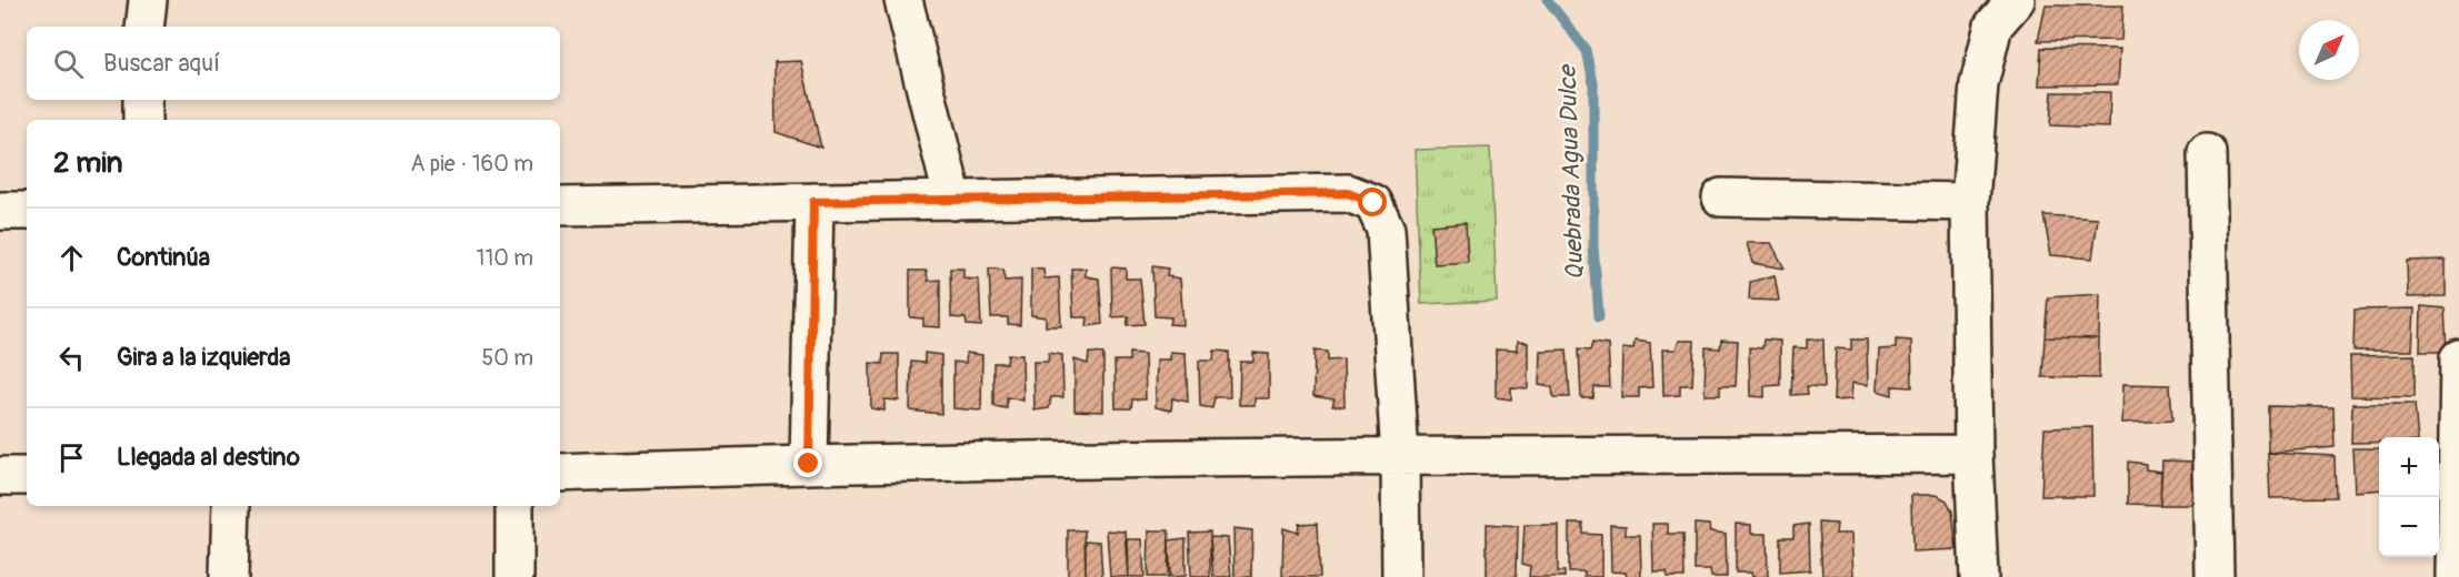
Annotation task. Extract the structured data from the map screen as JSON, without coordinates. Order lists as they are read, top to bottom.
{
  "water": ["Quebrada Agua Dulce"],
  "north": "top right",
  "page": {
    "search": "Buscar aquí",
    "heading": ["2 min", "A pie · 160 m"],
    "list": [
      ["Continúa", "110 m"],
      ["Gira a la izquierda", "50 m"],
      "Llegada al destino"
    ],
    "map_buttons": ["+", "−"]
  }
}
